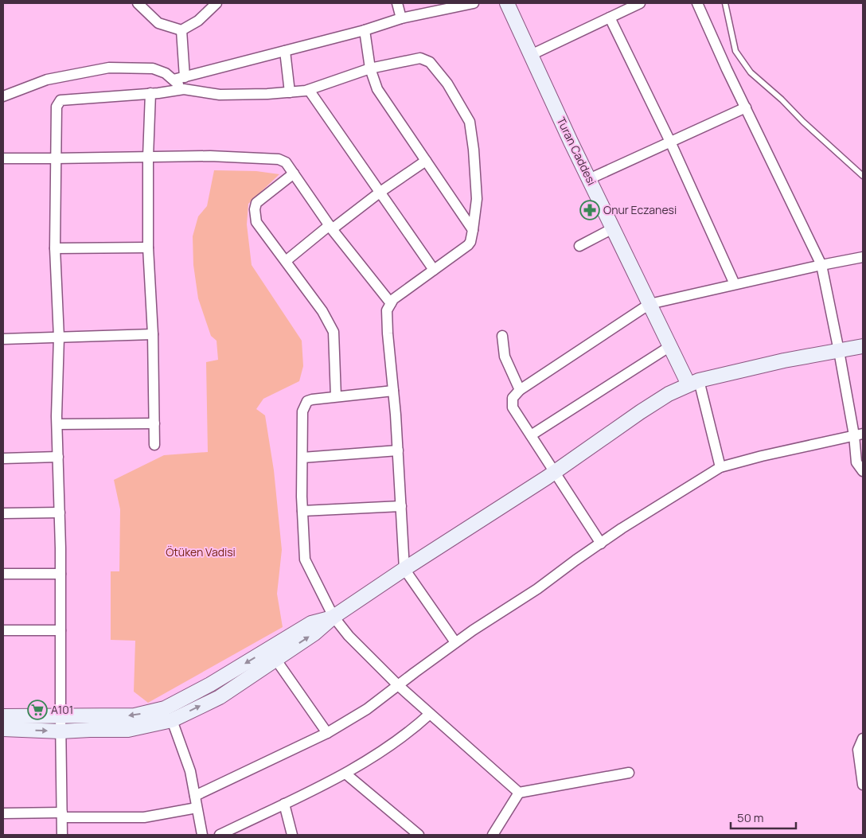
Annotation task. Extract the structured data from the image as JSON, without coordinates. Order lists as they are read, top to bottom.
{
  "streets": {
    "street": ["Turan Caddesi"]
  },
  "parks": ["Ötüken Vadisi"],
  "places": {
    "pharmacy": ["Onur Eczanesi"],
    "supermarket": ["A101"]
  },
  "scale_bar": "50 m"
}
